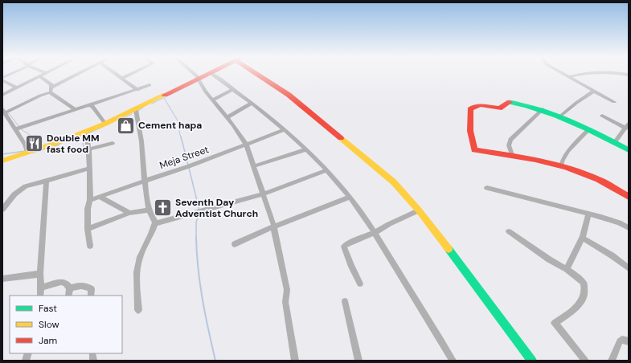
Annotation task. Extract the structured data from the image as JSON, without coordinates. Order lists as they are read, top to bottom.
{
  "streets": {
    "street": ["Meja Street"]
  },
  "places": {
    "shop": ["Cement hapa"],
    "restaurant": ["Double MM fast food"],
    "church": ["Seventh Day Adventist Church"]
  },
  "legend": ["Fast", "Slow", "Jam"]
}
